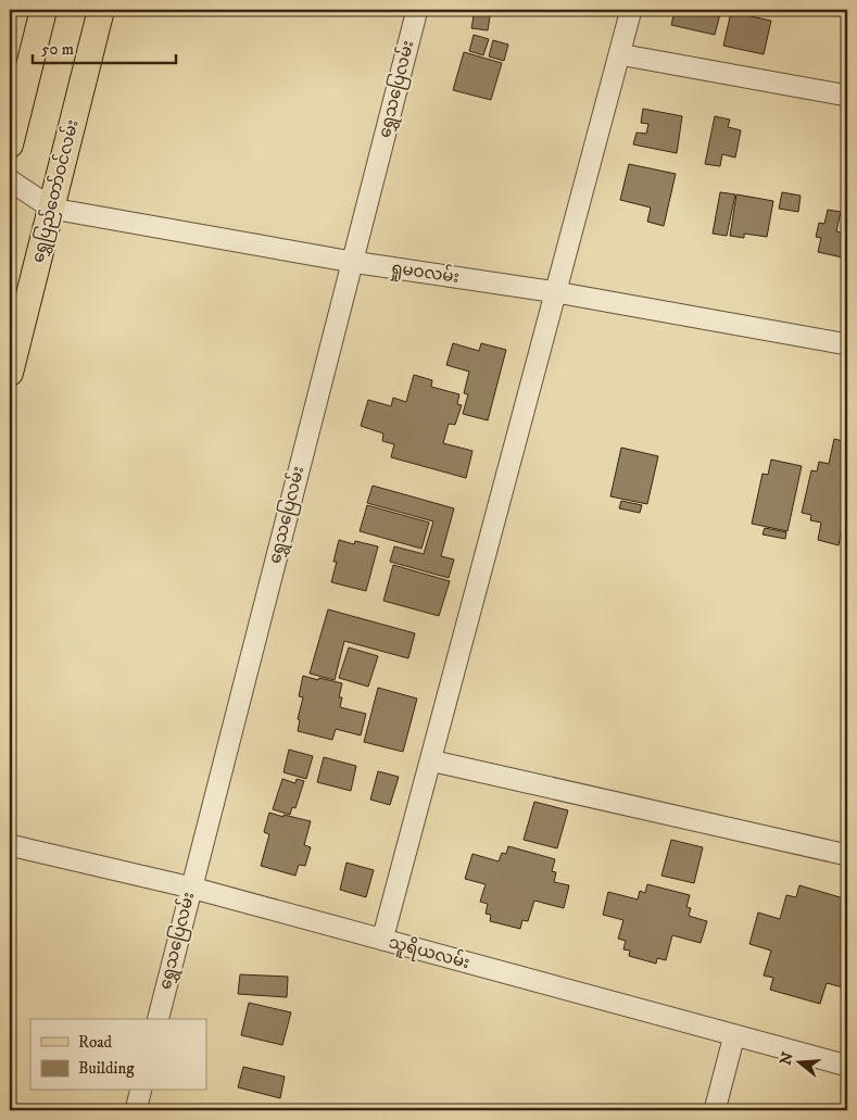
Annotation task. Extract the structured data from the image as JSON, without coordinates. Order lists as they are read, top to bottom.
{
  "streets": {
    "main road": ["ရွှေပြည်တော်ဝင်လမ်း"],
    "street": ["ရွှေသပြေလမ်း", "ရှုမဝလမ်း", "သူရိယလမ်း"]
  },
  "crossings": [
    ["ရွှေသပြေလမ်း", "ရှုမဝလမ်း"],
    ["ရွှေသပြေလမ်း", "သူရိယလမ်း"],
    ["ရွှေပြည်တော်ဝင်လမ်း", "ရှုမဝလမ်း"]
  ],
  "legend": ["Road", "Building"],
  "scale_bar": "50 m",
  "north": "left"
}
